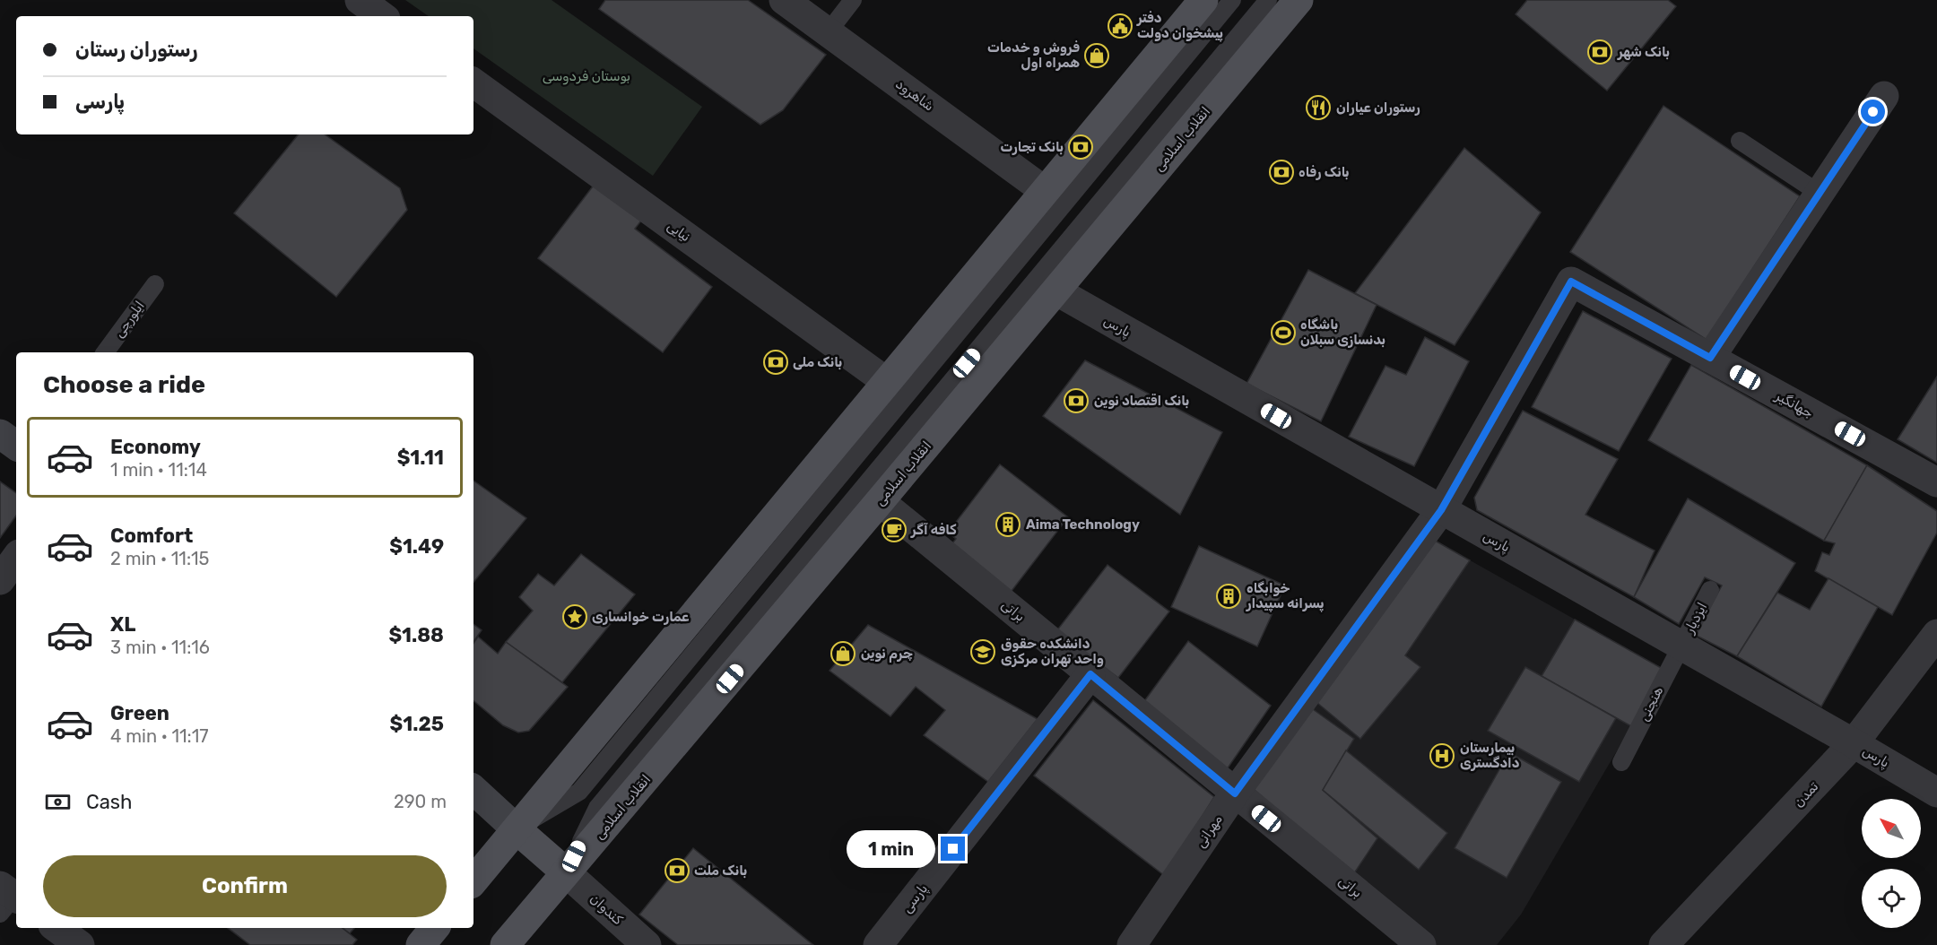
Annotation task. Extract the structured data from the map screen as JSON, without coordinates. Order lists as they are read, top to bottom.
{
  "streets": {
    "main road": ["انقلاب اسلامی"],
    "street": [
      "شاهرود",
      "نیایی",
      "پارس",
      "جهانگیر",
      "براتی",
      "تمدن",
      "مهرانی",
      "پارسی",
      "کندوان"
    ],
    "lane": ["ایلورچی", "ایزدیار", "هنجنی"]
  },
  "crossings": [
    ["انقلاب اسلامی", "پارس"],
    ["انقلاب اسلامی", "براتی"],
    ["انقلاب اسلامی", "کندوان"],
    ["پارس", "جهانگیر"],
    ["پارس", "ایزدیار"],
    ["پارس", "هنجنی"],
    ["پارس", "تمدن"],
    ["پارس", "مهرانی"],
    ["جهانگیر", "مهرانی"],
    ["براتی", "مهرانی"],
    ["براتی", "پارسی"],
    ["ایزدیار", "هنجنی"]
  ],
  "parks": ["بوستان فردوسی"],
  "places": {
    "public building": ["دفتر پیشخوان دولت"],
    "bank": [
      "بانک شهر",
      "بانک تجارت",
      "بانک رفاه",
      "بانک ملی",
      "بانک اقتصاد نوین",
      "بانک ملت"
    ],
    "shop": ["فروش و خدمات همراه اول", "چرم نوین"],
    "restaurant": ["رستوران عیاران"],
    "sports": ["باشگاه بدنسازی سبلان"],
    "building": ["Aima Technology", "خوابگاه پسرانه سپیدار"],
    "cafe": ["کافه آگر"],
    "place": ["عمارت خوانساری"],
    "school or university": ["دانشکده حقوق واحد تهران مرکزی"],
    "hospital": ["بیمارستان دادگستری"]
  },
  "north": "top left",
  "page": {
    "banner": ["رستوران رستان", "پارسی"],
    "heading": "Choose a ride",
    "list": [
      {
        "name": "Economy",
        "note": "1 min · 11:14",
        "value": "$1.11"
      },
      {
        "name": "Comfort",
        "note": "2 min · 11:15",
        "value": "$1.49"
      },
      {
        "name": "XL",
        "note": "3 min · 11:16",
        "value": "$1.88"
      },
      {
        "name": "Green",
        "note": "4 min · 11:17",
        "value": "$1.25"
      }
    ],
    "pay": ["Cash", "290 m"],
    "bubble": "1 min",
    "buttons": "Confirm"
  }
}
